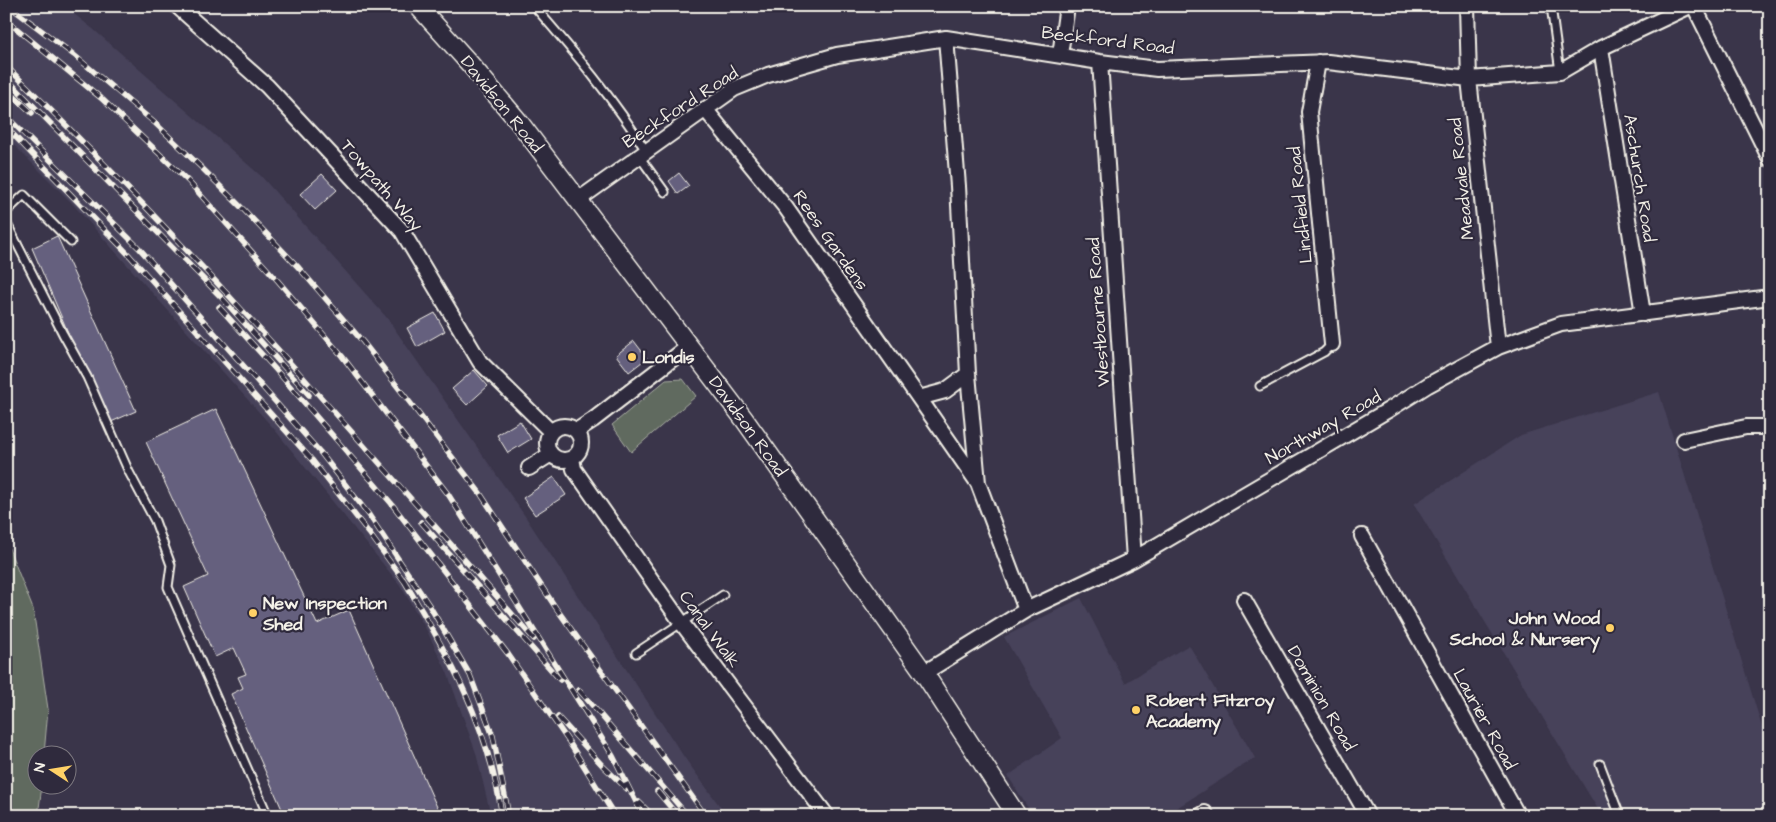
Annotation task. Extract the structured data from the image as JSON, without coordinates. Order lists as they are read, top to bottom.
{
  "streets": {
    "street": [
      "Beckford Road",
      "Davidson Road",
      "Aschurch Road",
      "Meadvale Road",
      "Towpath Way",
      "Lindfield Road",
      "Rees Gardens",
      "Westbourne Road",
      "Northway Road",
      "Canal Walk",
      "Dominion Road",
      "Laurier Road"
    ]
  },
  "crossings": [
    ["Beckford Road", "Davidson Road"],
    ["Beckford Road", "Aschurch Road"],
    ["Beckford Road", "Meadvale Road"],
    ["Beckford Road", "Lindfield Road"],
    ["Beckford Road", "Rees Gardens"],
    ["Beckford Road", "Westbourne Road"],
    ["Davidson Road", "Northway Road"],
    ["Aschurch Road", "Northway Road"],
    ["Meadvale Road", "Northway Road"],
    ["Towpath Way", "Canal Walk"],
    ["Rees Gardens", "Northway Road"],
    ["Westbourne Road", "Northway Road"]
  ],
  "places": [
    "Londis",
    "New Inspection Shed",
    "John Wood School & Nursery",
    "Robert Fitzroy Academy"
  ],
  "north": "left"
}
